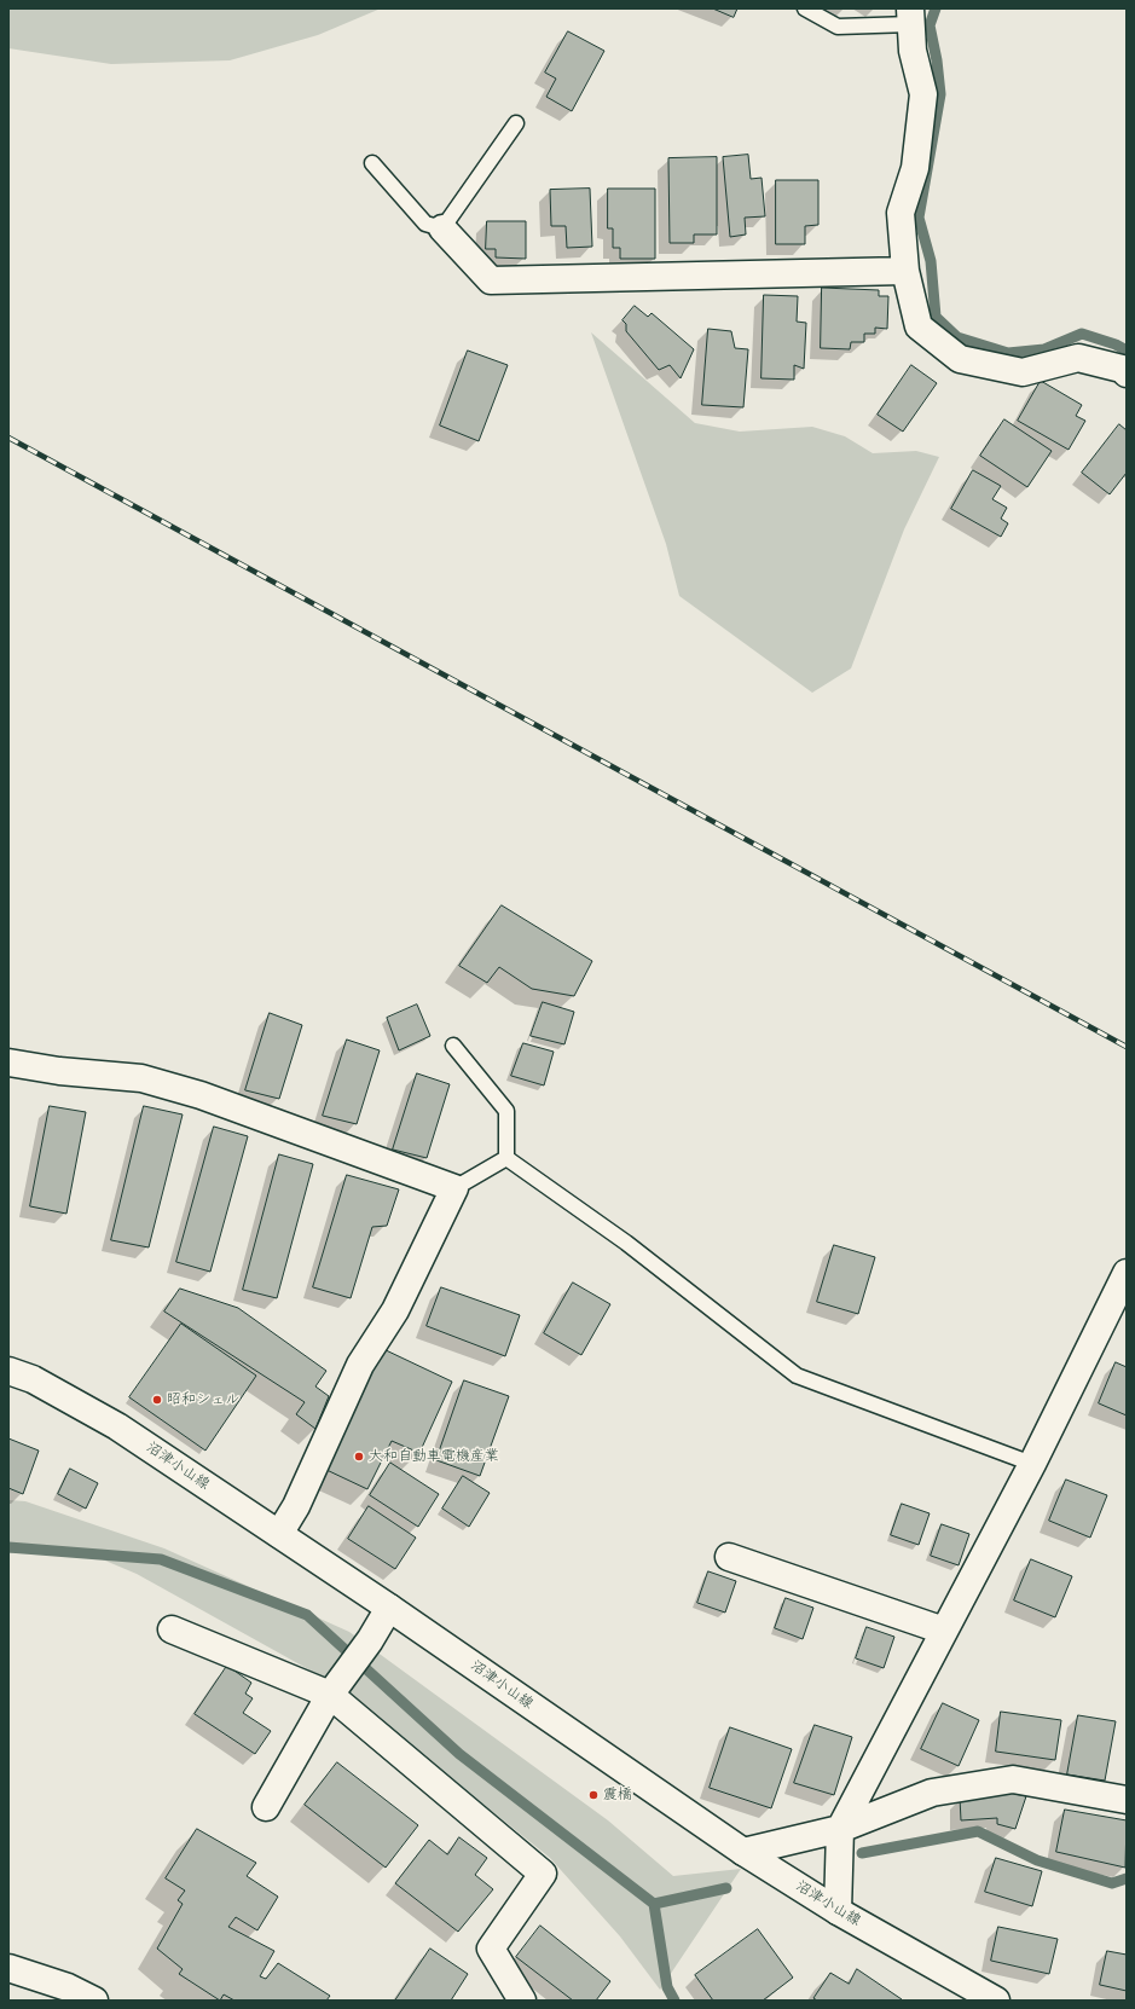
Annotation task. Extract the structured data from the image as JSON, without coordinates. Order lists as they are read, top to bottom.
{
  "streets": {
    "street": ["沼津小山線"]
  },
  "places": ["昭和シェル", "大和自動車電機産業", "震橋"]
}
